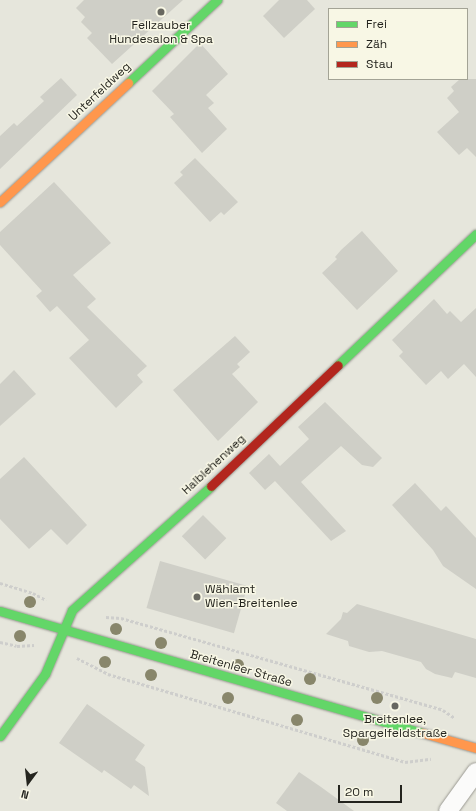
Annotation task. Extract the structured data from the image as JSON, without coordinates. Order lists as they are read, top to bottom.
{
  "streets": {
    "street": ["Unterfeldweg", "Halblehenweg", "Breitenleer Straße"]
  },
  "crossings": [
    ["Halblehenweg", "Breitenleer Straße"]
  ],
  "places": ["Fellzauber Hundesalon & Spa", "Wählamt Wien-Breitenlee", "Breitenlee, Spargelfeldstraße"],
  "legend": ["Frei", "Zäh", "Stau"],
  "scale_bar": "20 m",
  "north": "bottom"
}
